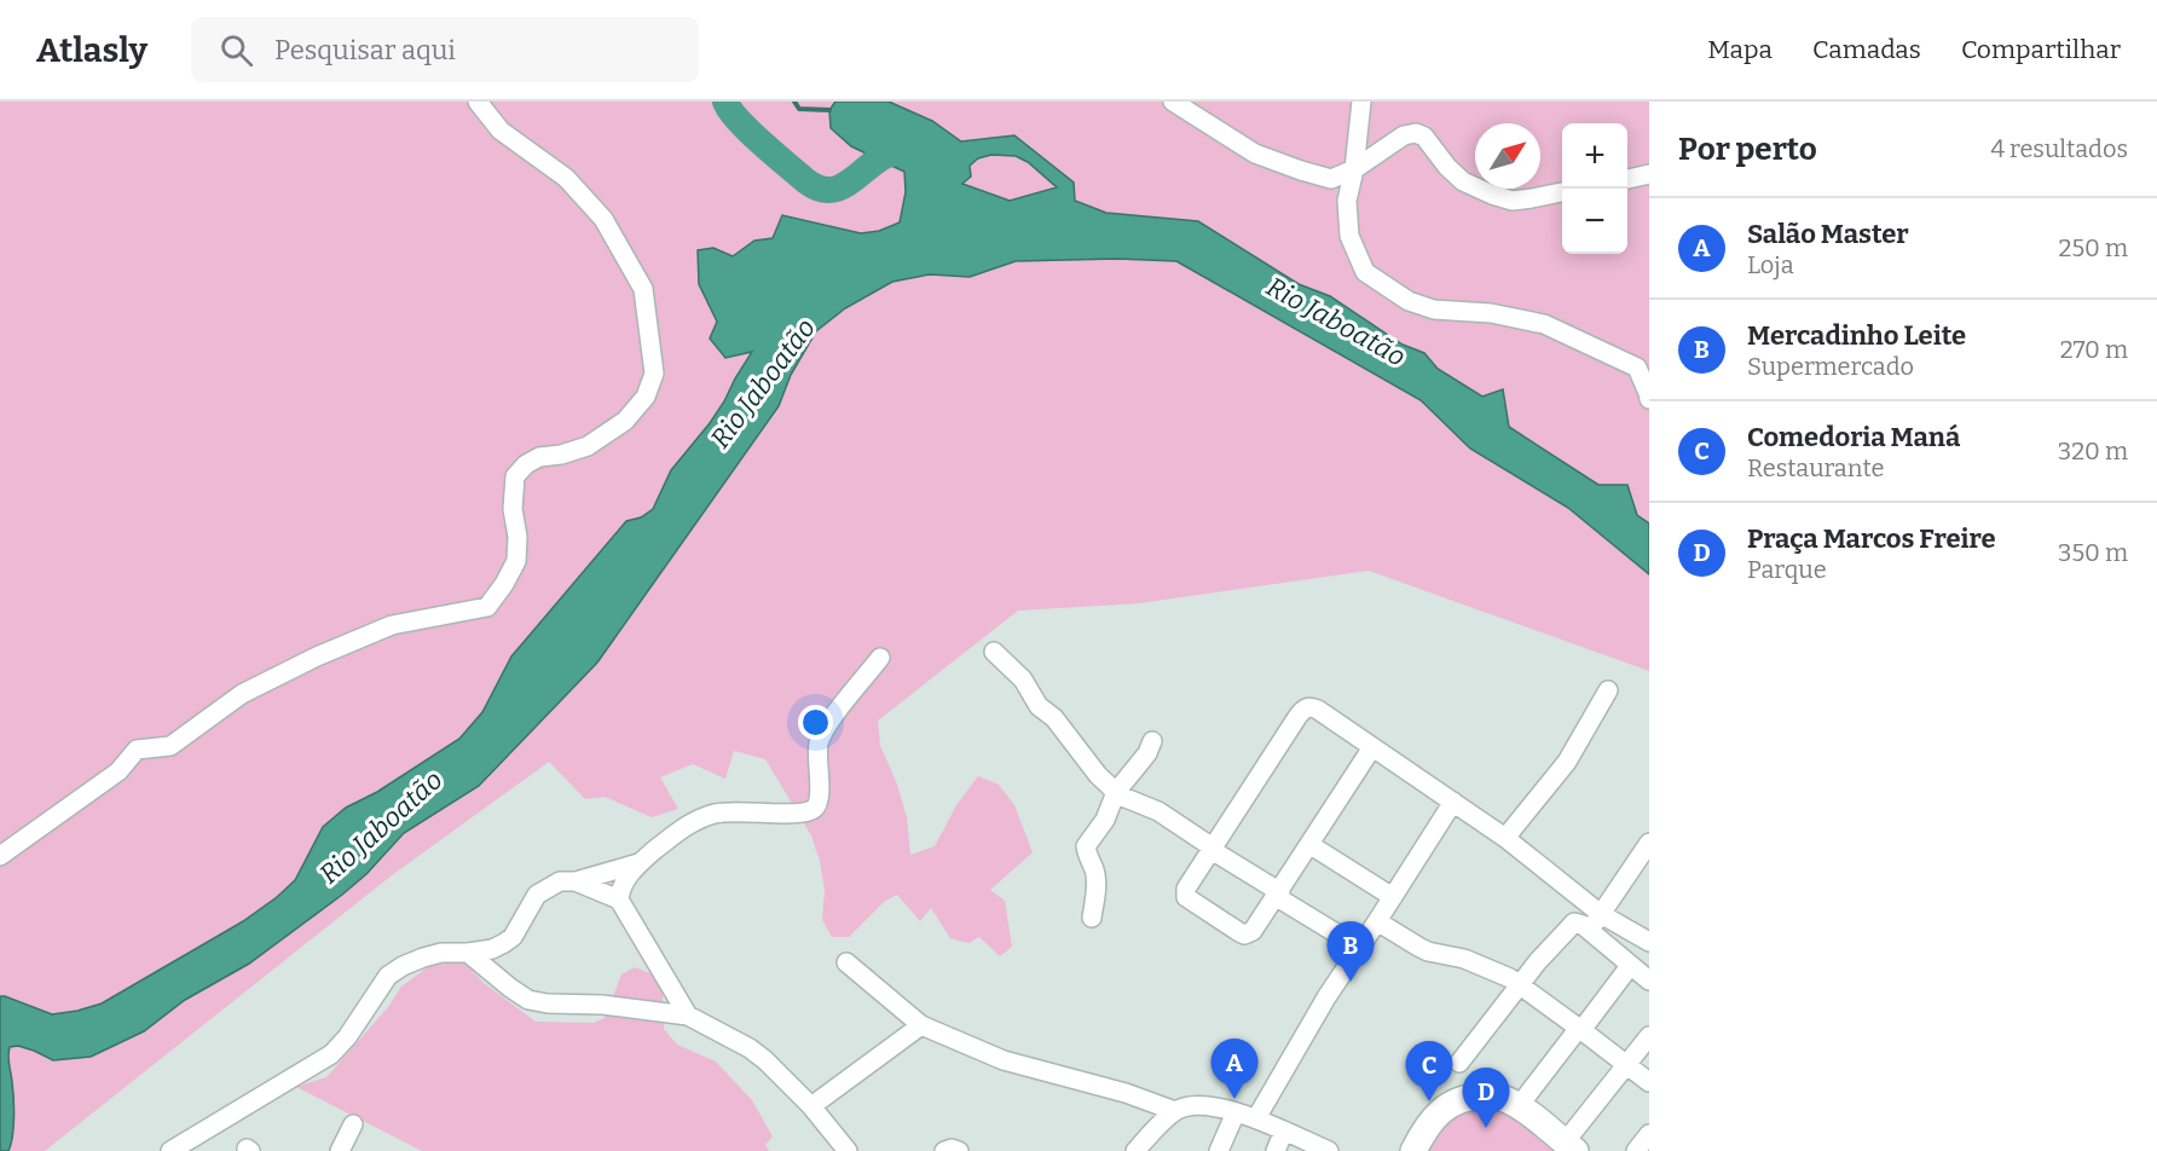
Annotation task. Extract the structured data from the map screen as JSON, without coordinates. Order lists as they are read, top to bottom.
{
  "water": ["Rio Jaboatão"],
  "north": "top right",
  "page": {
    "header": "Atlasly",
    "search": "Pesquisar aqui",
    "nav": ["Mapa", "Camadas", "Compartilhar"],
    "heading": ["Por perto", "4 resultados"],
    "map_buttons": ["+", "−"],
    "list": [
      {
        "mark": "A",
        "name": "Salão Master",
        "note": "Loja",
        "value": "250 m"
      },
      {
        "mark": "B",
        "name": "Mercadinho Leite",
        "note": "Supermercado",
        "value": "270 m"
      },
      {
        "mark": "C",
        "name": "Comedoria Maná",
        "note": "Restaurante",
        "value": "320 m"
      },
      {
        "mark": "D",
        "name": "Praça Marcos Freire",
        "note": "Parque",
        "value": "350 m"
      }
    ],
    "pins": [
      "B",
      "A",
      "C",
      "D"
    ]
  }
}
